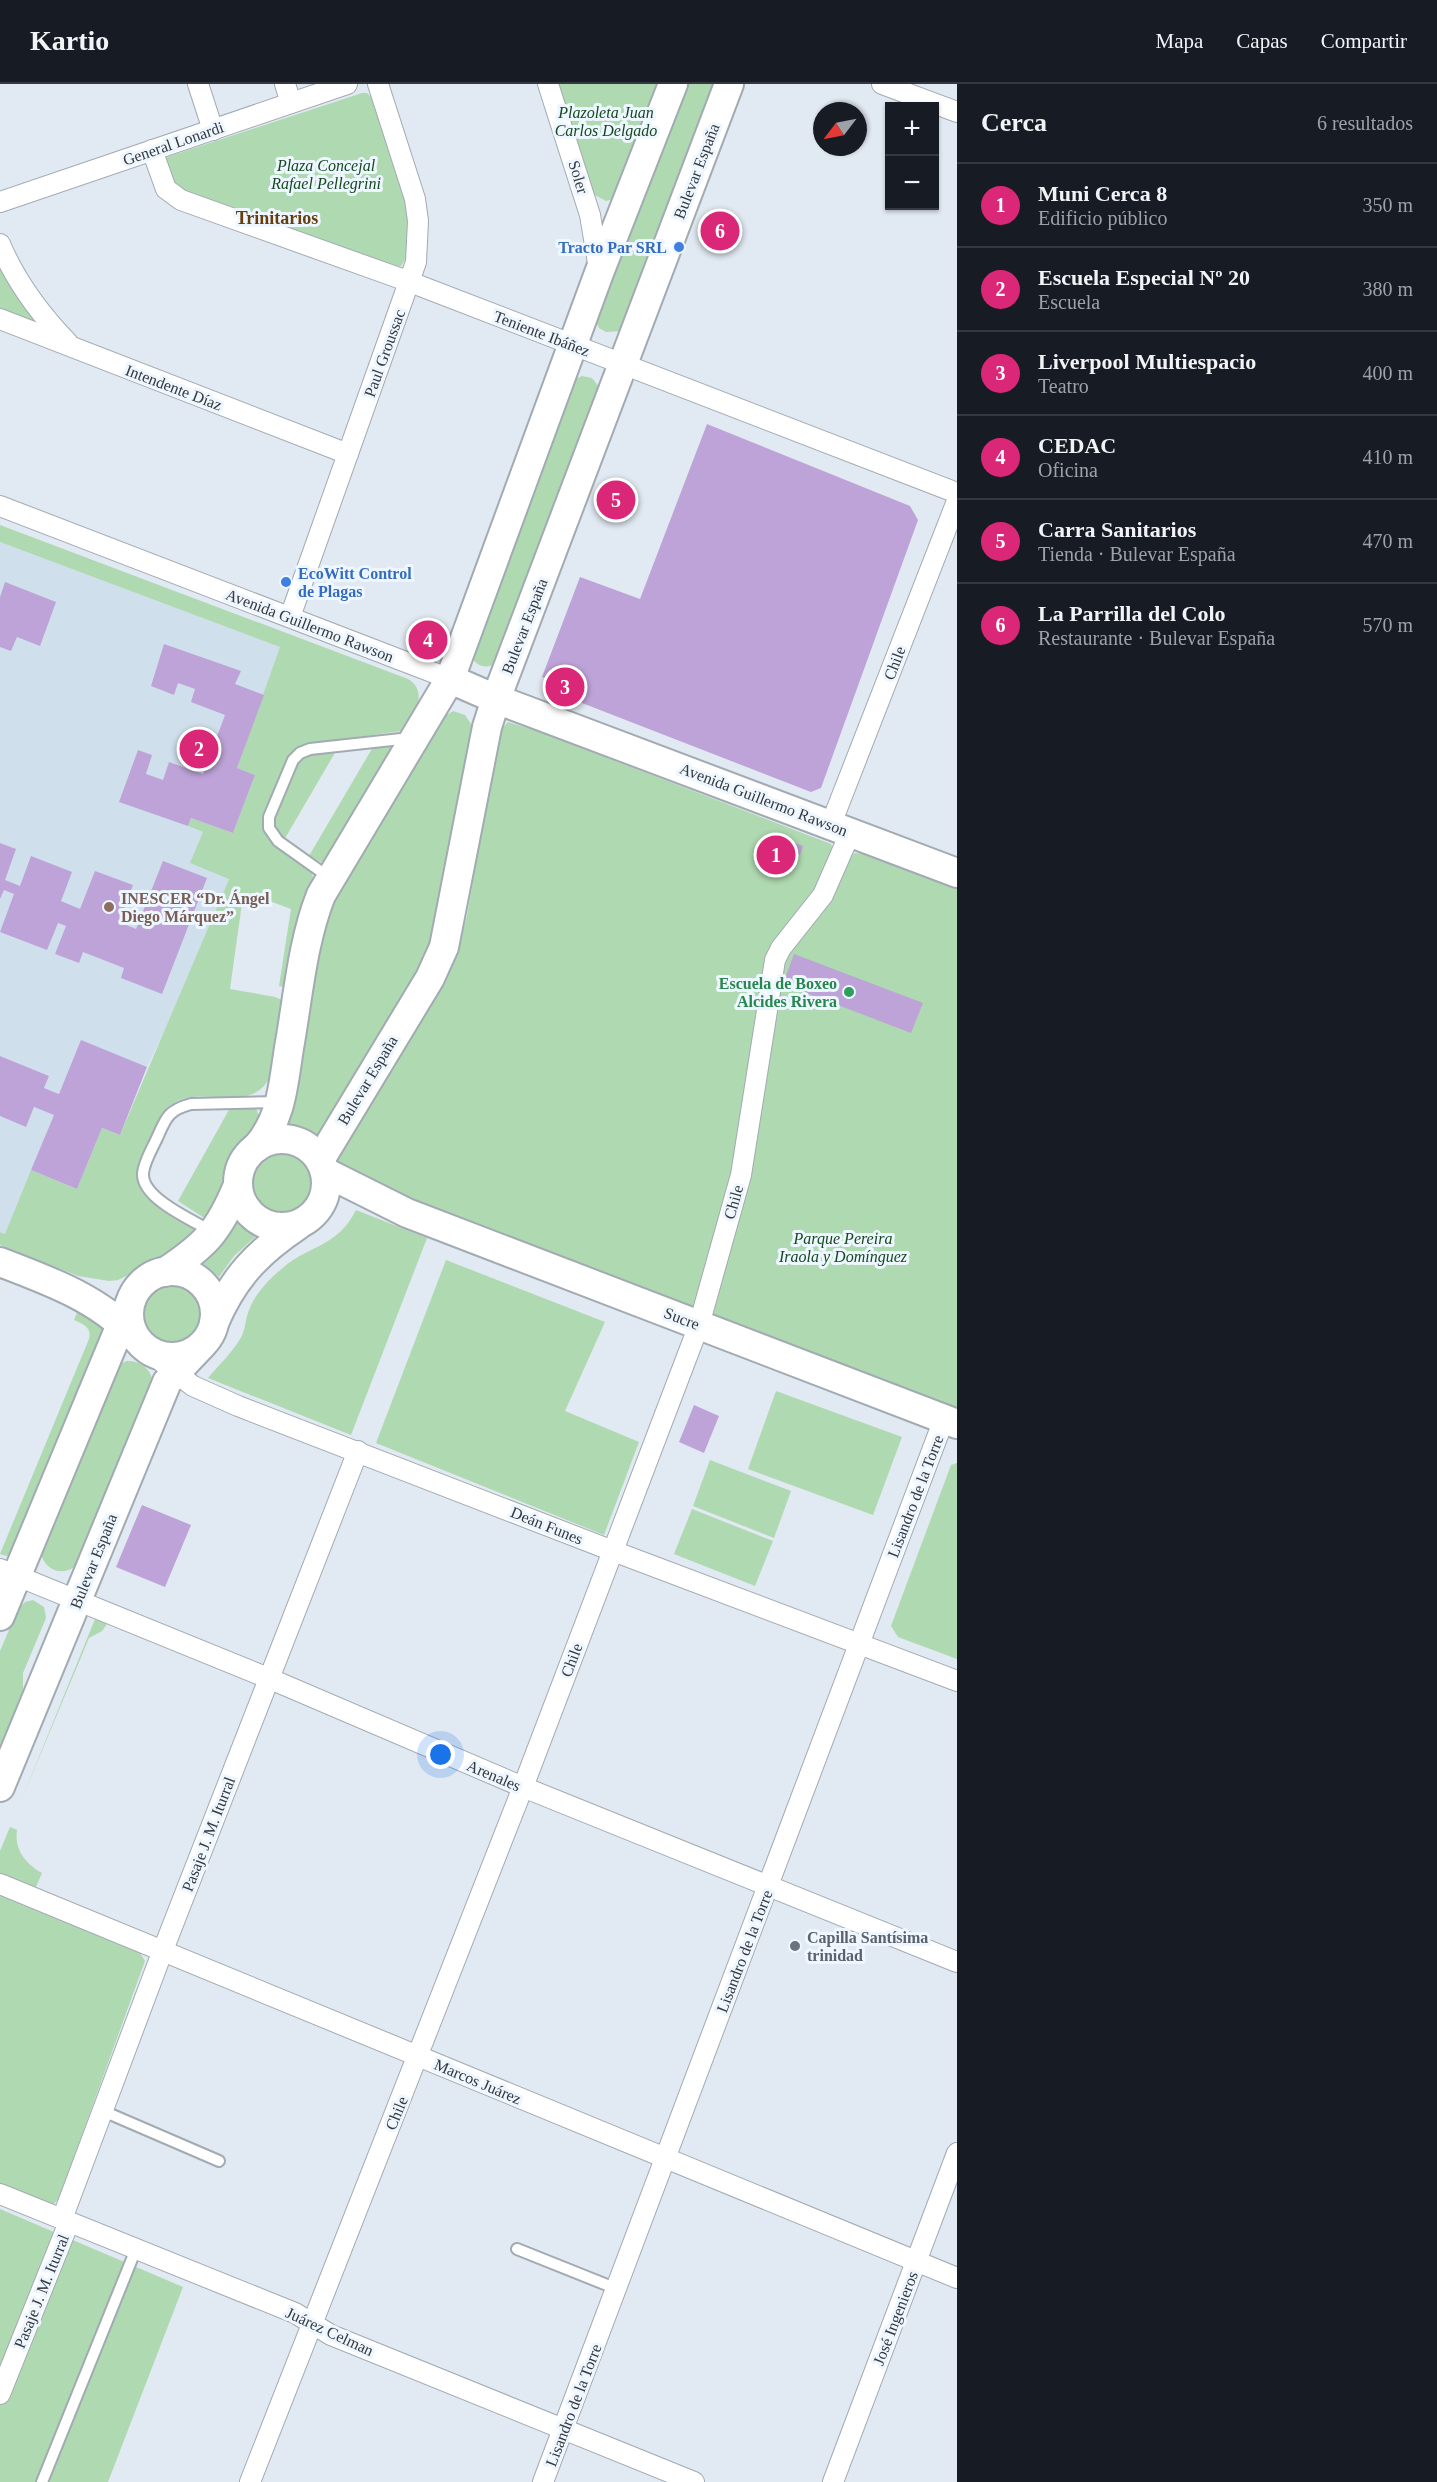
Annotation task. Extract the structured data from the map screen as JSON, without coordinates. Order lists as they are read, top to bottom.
{
  "streets": {
    "main road": [
      "Bulevar España",
      "Avenida Guillermo Rawson",
      "Sucre",
      "Deán Funes"
    ],
    "street": [
      "General Lonardi",
      "Soler",
      "Teniente Ibáñez",
      "Paul Groussac",
      "Intendente Díaz",
      "Chile",
      "Lisandro de la Torre",
      "Arenales",
      "Pasaje J. M. Iturral",
      "Marcos Juárez",
      "José Ingenieros",
      "Juárez Celman"
    ]
  },
  "crossings": [
    ["General Lonardi", "Teniente Ibáñez"],
    ["Bulevar España", "Teniente Ibáñez"],
    ["Bulevar España", "Avenida Guillermo Rawson"],
    ["Bulevar España", "Sucre"],
    ["Bulevar España", "Deán Funes"],
    ["Bulevar España", "Arenales"],
    ["Teniente Ibáñez", "Paul Groussac"],
    ["Paul Groussac", "Intendente Díaz"],
    ["Paul Groussac", "Avenida Guillermo Rawson"],
    ["Avenida Guillermo Rawson", "Chile"],
    ["Chile", "Sucre"],
    ["Chile", "Deán Funes"],
    ["Chile", "Arenales"],
    ["Chile", "Marcos Juárez"],
    ["Chile", "Juárez Celman"],
    ["Sucre", "Lisandro de la Torre"],
    ["Lisandro de la Torre", "Deán Funes"],
    ["Lisandro de la Torre", "Arenales"],
    ["Lisandro de la Torre", "Marcos Juárez"],
    ["Lisandro de la Torre", "Juárez Celman"],
    ["Deán Funes", "Pasaje J. M. Iturral"],
    ["Arenales", "Pasaje J. M. Iturral"],
    ["Pasaje J. M. Iturral", "Marcos Juárez"],
    ["Pasaje J. M. Iturral", "Juárez Celman"],
    ["Marcos Juárez", "José Ingenieros"]
  ],
  "districts": ["Trinitarios"],
  "parks": ["Plazoleta Juan Carlos Delgado", "Plaza Concejal Rafael Pellegrini", "Parque Pereira Iraola y Domínguez"],
  "places": [
    "Tracto Par SRL",
    "EcoWitt Control de Plagas",
    "INESCER “Dr. Ángel Diego Márquez”",
    "Escuela de Boxeo Alcides Rivera",
    "Capilla Santísima trinidad"
  ],
  "north": "bottom left",
  "page": {
    "header": "Kartio",
    "nav": ["Mapa", "Capas", "Compartir"],
    "heading": ["Cerca", "6 resultados"],
    "map_buttons": ["+", "−"],
    "list": [
      {
        "mark": "1",
        "name": "Muni Cerca 8",
        "note": "Edificio público",
        "value": "350 m"
      },
      {
        "mark": "2",
        "name": "Escuela Especial Nº 20",
        "note": "Escuela",
        "value": "380 m"
      },
      {
        "mark": "3",
        "name": "Liverpool Multiespacio",
        "note": "Teatro",
        "value": "400 m"
      },
      {
        "mark": "4",
        "name": "CEDAC",
        "note": "Oficina",
        "value": "410 m"
      },
      {
        "mark": "5",
        "name": "Carra Sanitarios",
        "note": "Tienda · Bulevar España",
        "value": "470 m"
      },
      {
        "mark": "6",
        "name": "La Parrilla del Colo",
        "note": "Restaurante · Bulevar España",
        "value": "570 m"
      }
    ],
    "pins": [
      "6",
      "5",
      "4",
      "3",
      "2",
      "1"
    ]
  }
}
